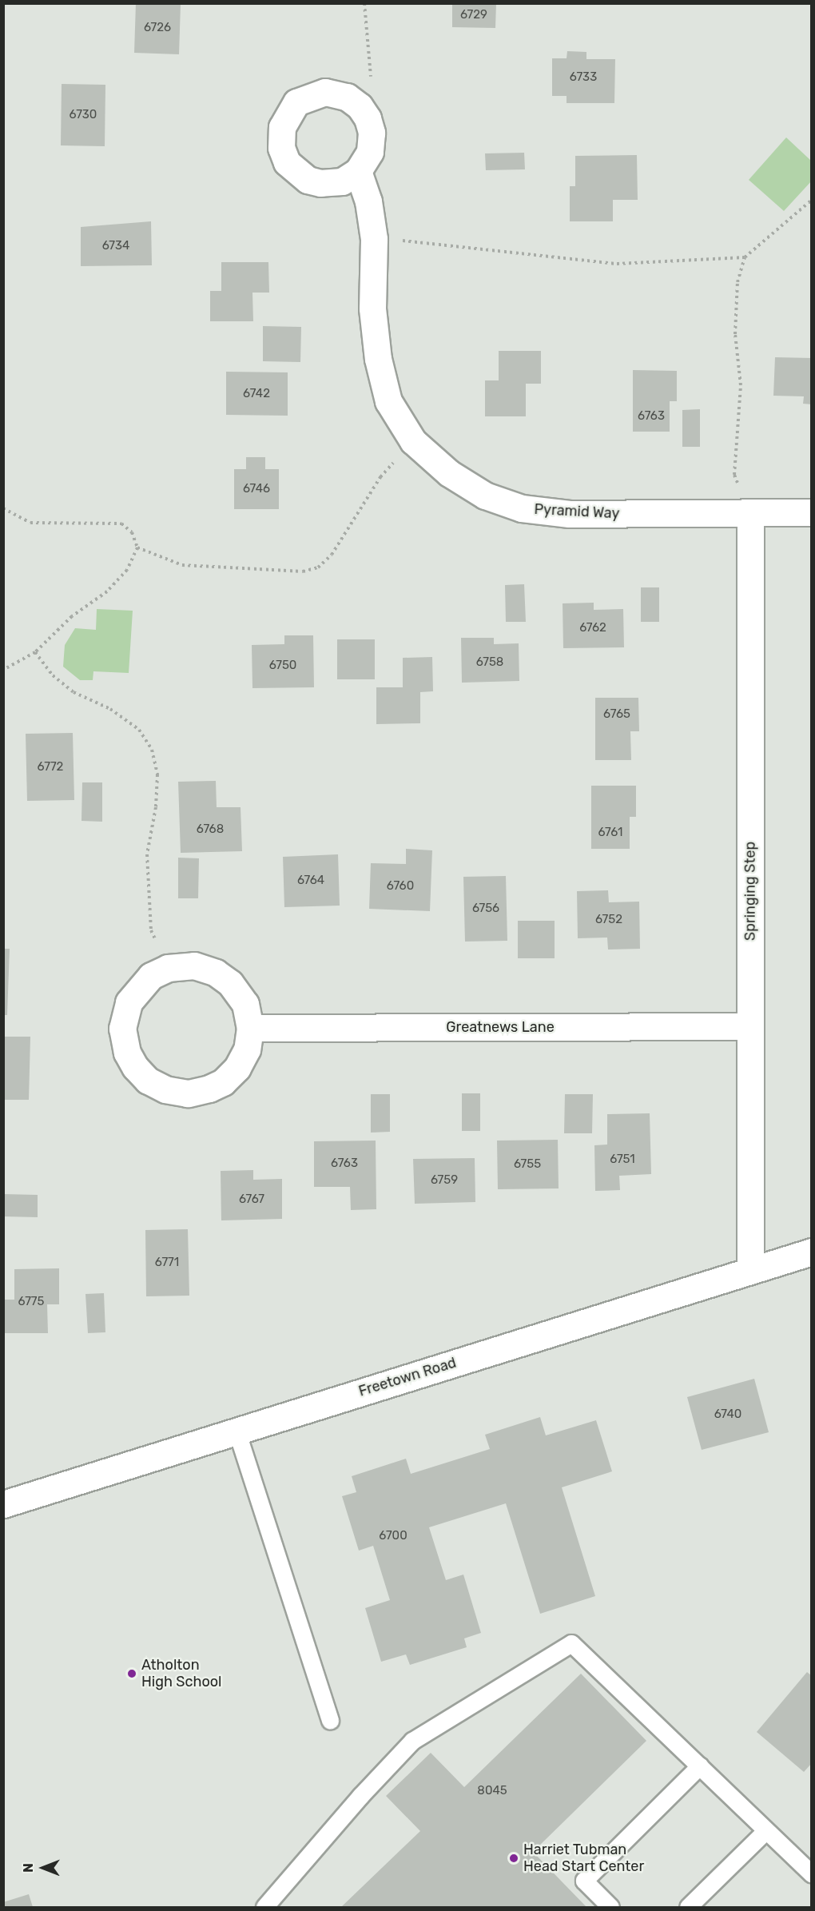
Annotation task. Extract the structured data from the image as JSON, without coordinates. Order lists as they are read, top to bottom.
{
  "streets": {
    "street": [
      "Pyramid Way",
      "Springing Step",
      "Greatnews Lane",
      "Freetown Road"
    ]
  },
  "crossings": [
    ["Pyramid Way", "Springing Step"],
    ["Springing Step", "Greatnews Lane"],
    ["Springing Step", "Freetown Road"]
  ],
  "places": ["Atholton High School", "Harriet Tubman Head Start Center"],
  "house_numbers": [
    "6729",
    "6726",
    "6733",
    "6730",
    "6734",
    "6742",
    "6763",
    "6746",
    "6762",
    "6758",
    "6750",
    "6765",
    "6772",
    "6768",
    "6761",
    "6764",
    "6760",
    "6756",
    "6752",
    "6751",
    "6763",
    "6755",
    "6759",
    "6767",
    "6771",
    "6775",
    "6740",
    "6700",
    "8045"
  ],
  "north": "left"
}
